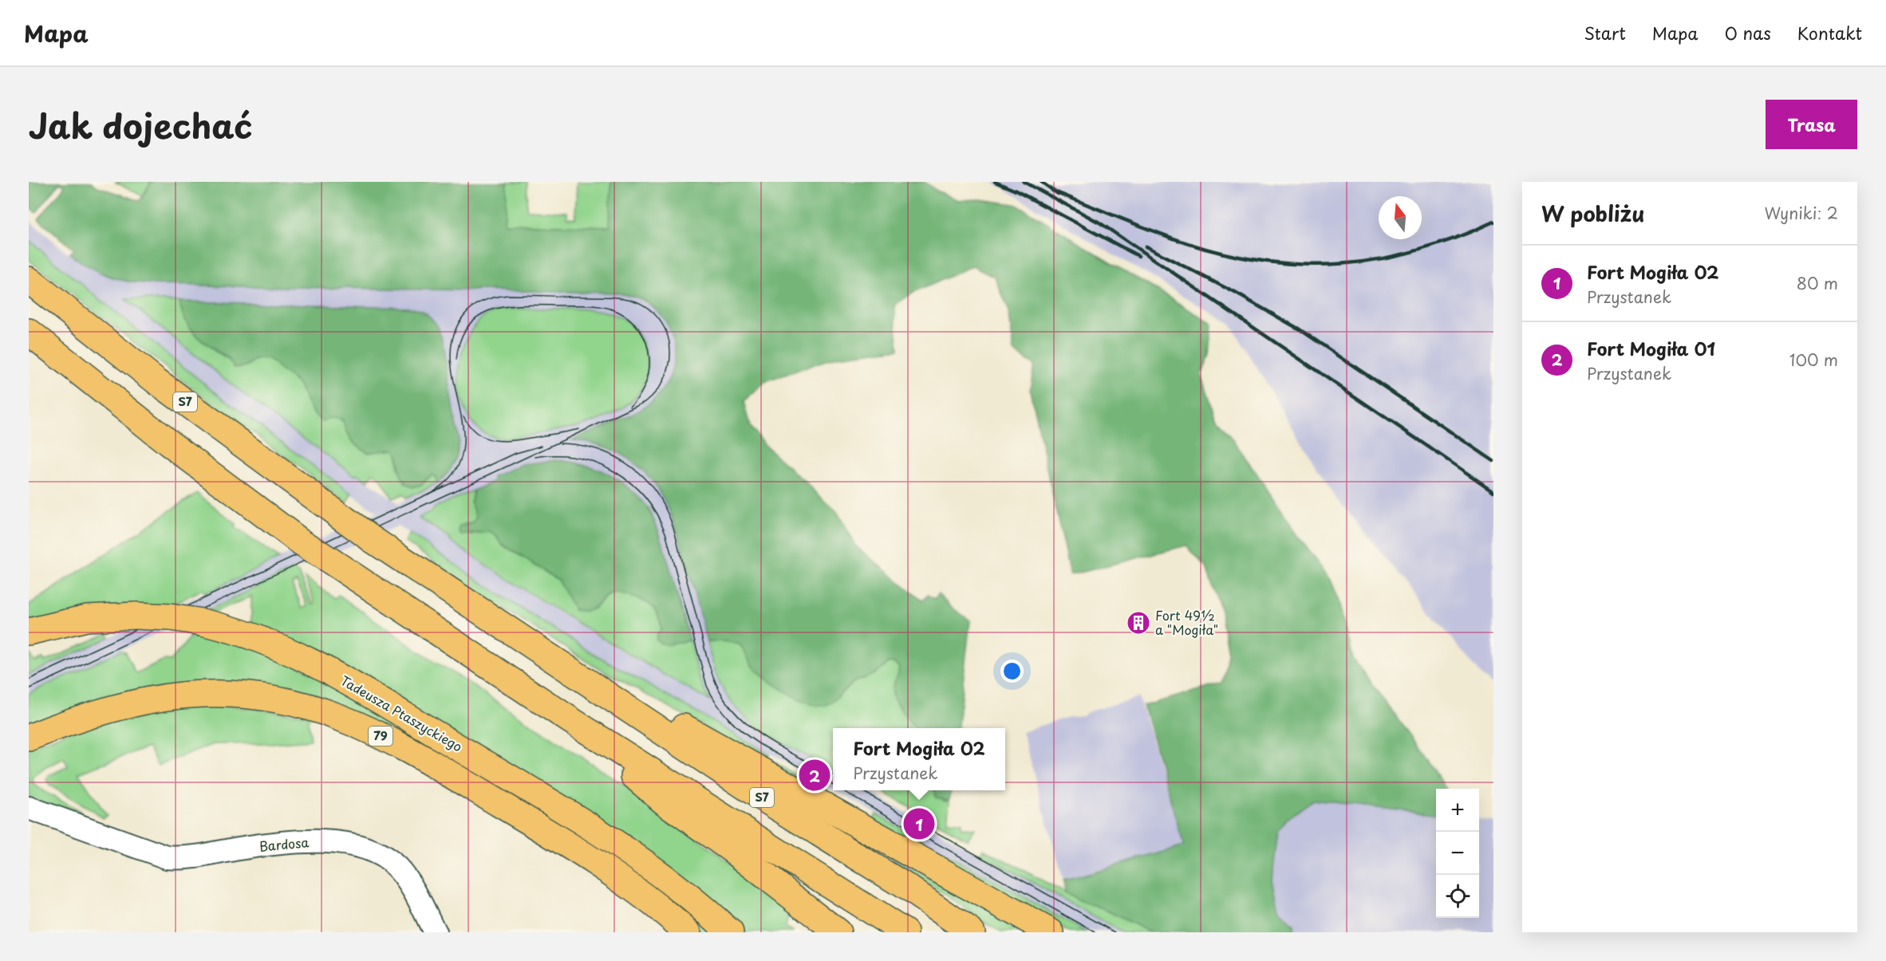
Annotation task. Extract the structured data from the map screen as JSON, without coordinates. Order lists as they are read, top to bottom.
{
  "streets": {
    "main road": ["S7", "Tadeusza Ptaszyckiego", "79"],
    "street": ["Bardosa"]
  },
  "places": {
    "building": ["Fort 49½ a \"Mogiła\""]
  },
  "north": "top",
  "page": {
    "header": "Mapa",
    "nav": [
      "Start",
      "Mapa",
      "O nas",
      "Kontakt"
    ],
    "title": "Jak dojechać",
    "buttons": "Trasa",
    "heading": ["W pobliżu", "Wyniki: 2"],
    "list": [
      {
        "mark": "1",
        "name": "Fort Mogiła 02",
        "note": "Przystanek",
        "value": "80 m"
      },
      {
        "mark": "2",
        "name": "Fort Mogiła 01",
        "note": "Przystanek",
        "value": "100 m"
      }
    ],
    "popup": ["Fort Mogiła 02", "Przystanek"],
    "pins": ["2", "1"],
    "map_buttons": ["+", "−"]
  }
}
